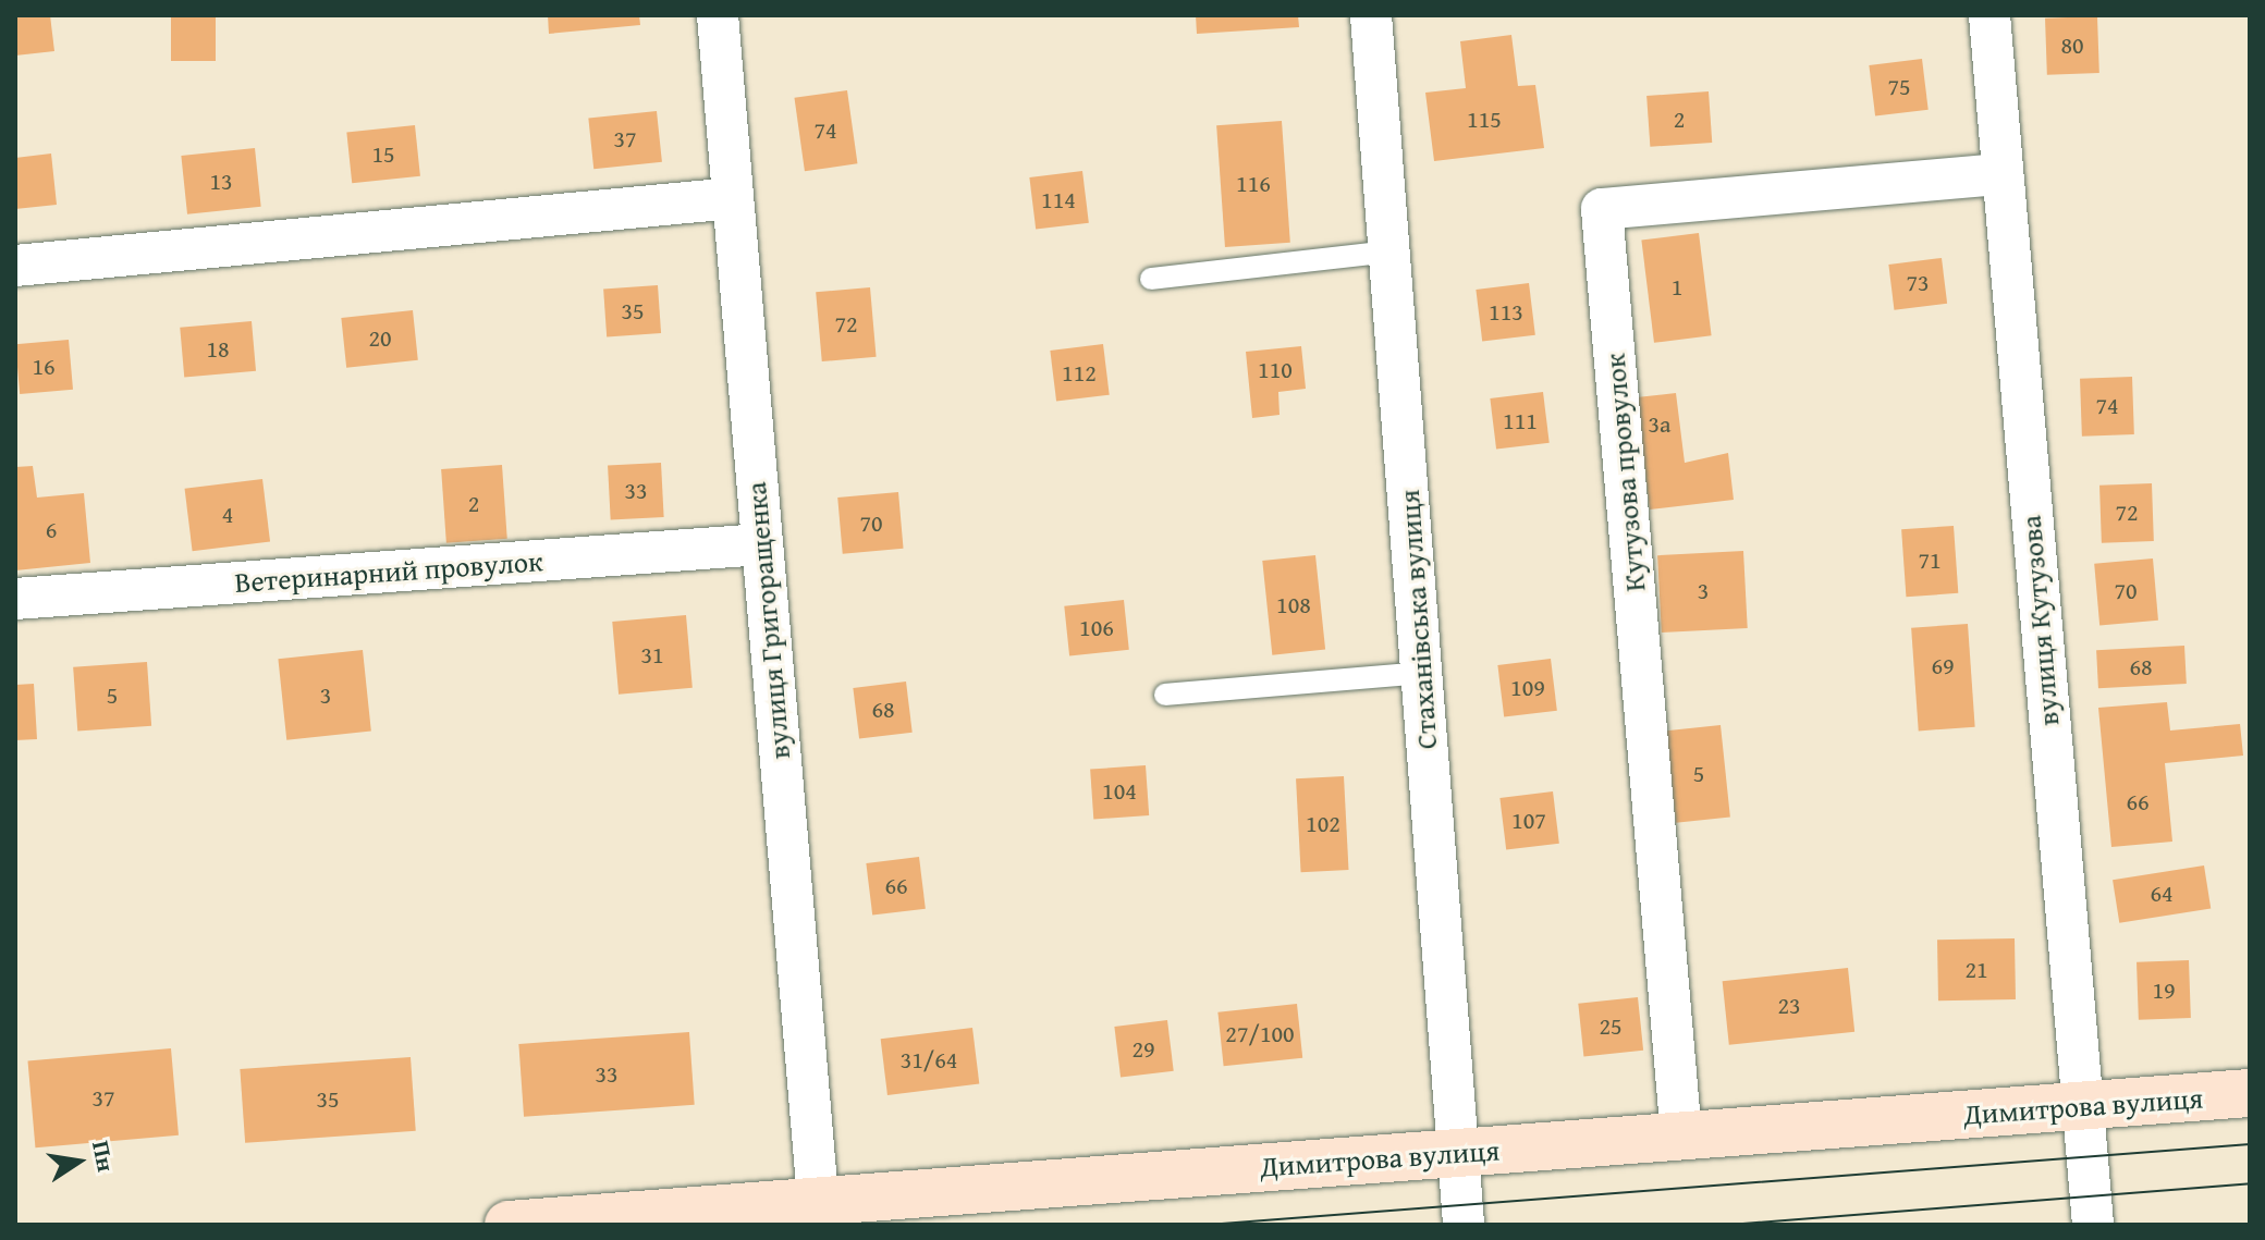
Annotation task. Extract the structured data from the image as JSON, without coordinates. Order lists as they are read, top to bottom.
{
  "streets": {
    "street": [
      "Кутузова провулок",
      "Ветеринарний провулок",
      "Стаханівська вулиця",
      "вулиця Григоращенка",
      "вулиця Кутузова",
      "Димитрова вулиця"
    ]
  },
  "crossings": [
    ["Кутузова провулок", "вулиця Кутузова"],
    ["Кутузова провулок", "Димитрова вулиця"],
    ["Ветеринарний провулок", "вулиця Григоращенка"],
    ["Стаханівська вулиця", "Димитрова вулиця"],
    ["вулиця Григоращенка", "Димитрова вулиця"],
    ["вулиця Кутузова", "Димитрова вулиця"]
  ],
  "house_numbers": [
    "80",
    "75",
    "115",
    "2",
    "74",
    "37",
    "15",
    "13",
    "116",
    "114",
    "73",
    "1",
    "35",
    "113",
    "72",
    "20",
    "18",
    "16",
    "110",
    "112",
    "74",
    "111",
    "3а",
    "33",
    "2",
    "72",
    "4",
    "70",
    "6",
    "71",
    "3",
    "70",
    "108",
    "106",
    "31",
    "69",
    "68",
    "109",
    "5",
    "3",
    "68",
    "5",
    "104",
    "66",
    "107",
    "102",
    "66",
    "64",
    "21",
    "19",
    "23",
    "25",
    "27/100",
    "29",
    "31/64",
    "33",
    "37",
    "35"
  ],
  "north": "right"
}
